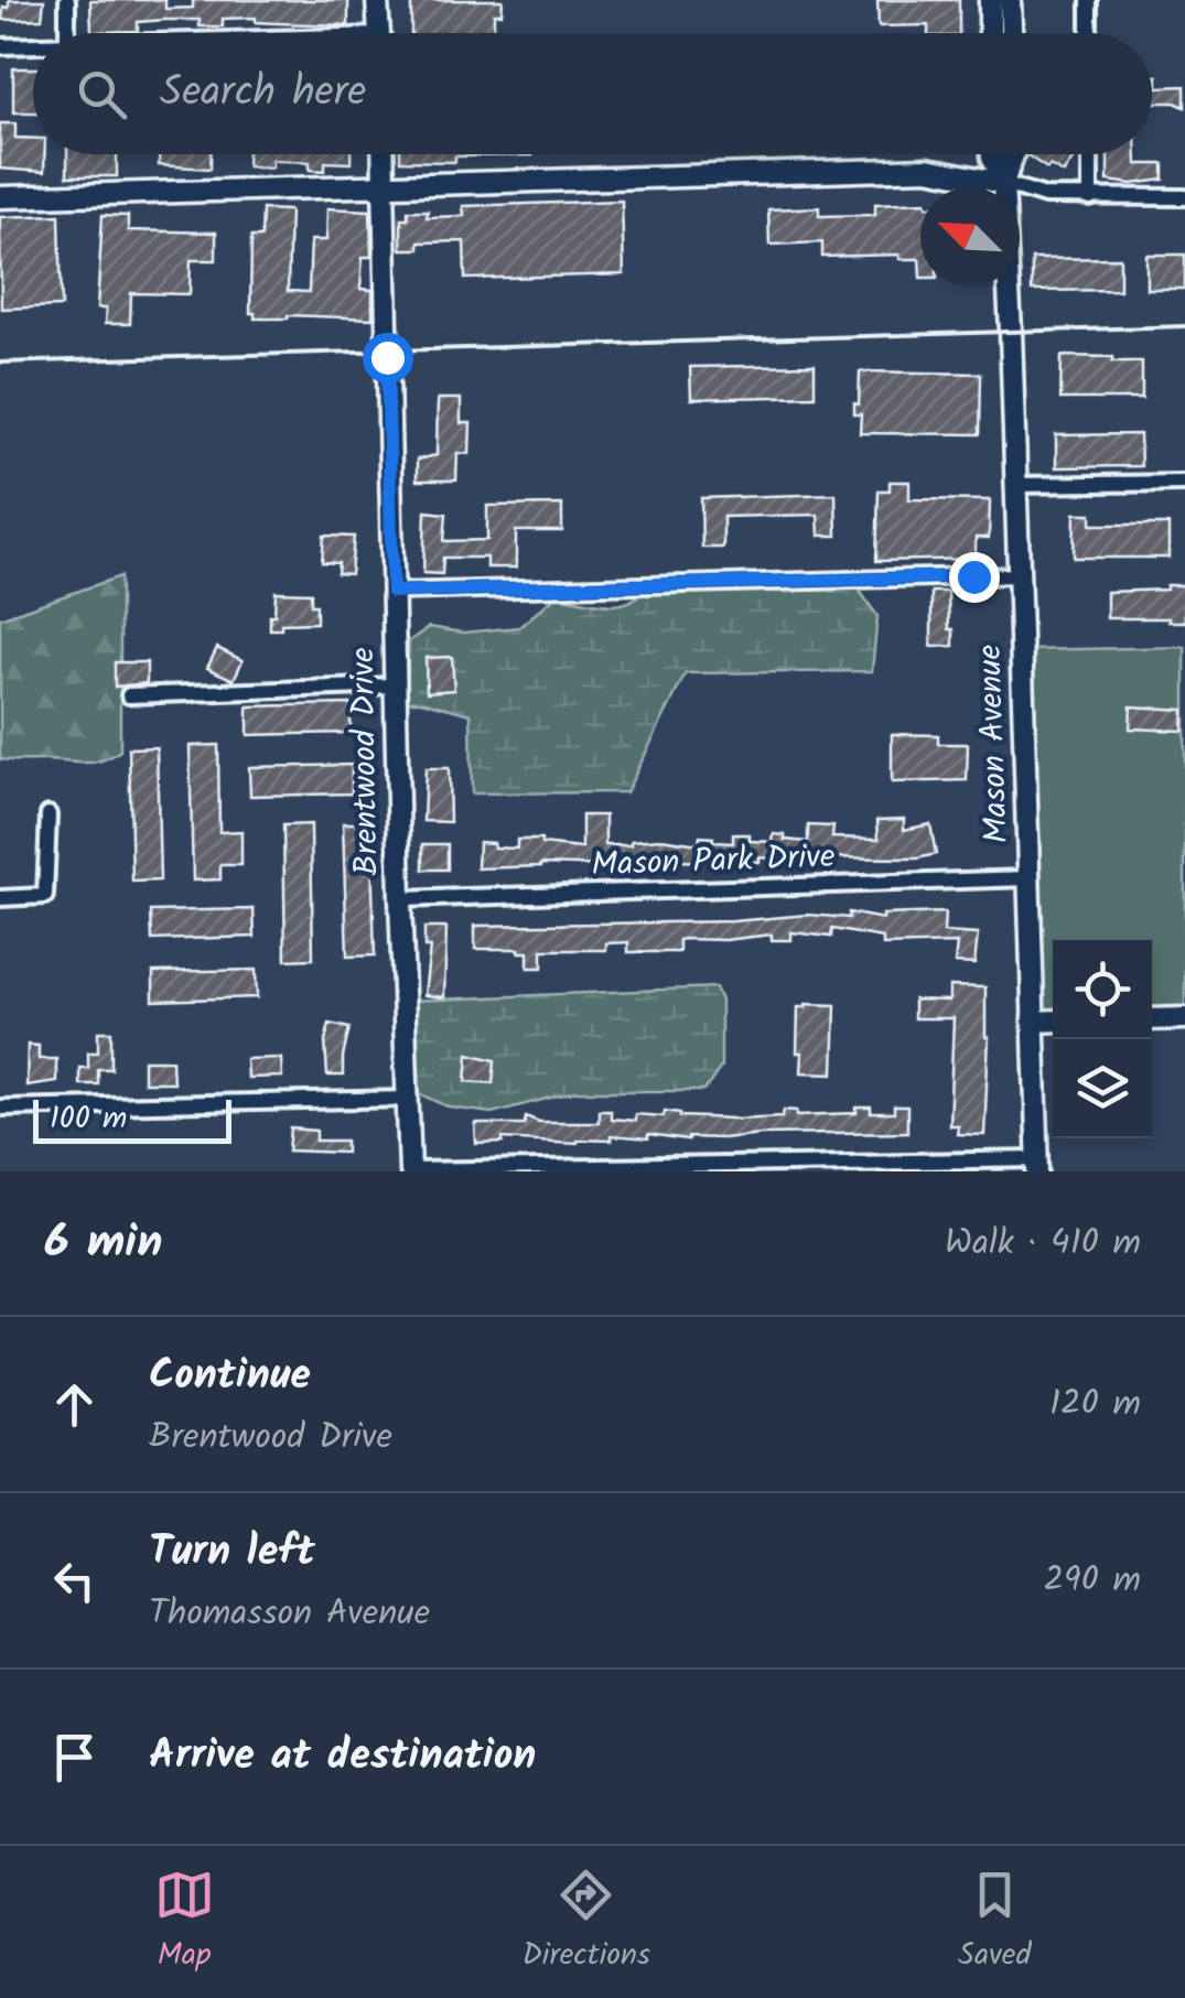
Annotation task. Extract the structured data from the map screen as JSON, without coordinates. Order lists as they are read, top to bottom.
{
  "streets": {
    "street": ["Mason Avenue", "Brentwood Drive", "Mason Park Drive"]
  },
  "crossings": [
    ["Mason Avenue", "Mason Park Drive"],
    ["Brentwood Drive", "Mason Park Drive"]
  ],
  "scale_bar": "100 m",
  "north": "top left",
  "page": {
    "search": "Search here",
    "scale": "100 m",
    "heading": ["6 min", "Walk · 410 m"],
    "list": [
      ["Continue", "Brentwood Drive", "120 m"],
      ["Turn left", "Thomasson Avenue", "290 m"],
      "Arrive at destination"
    ],
    "nav": ["Map", "Directions", "Saved"]
  }
}
